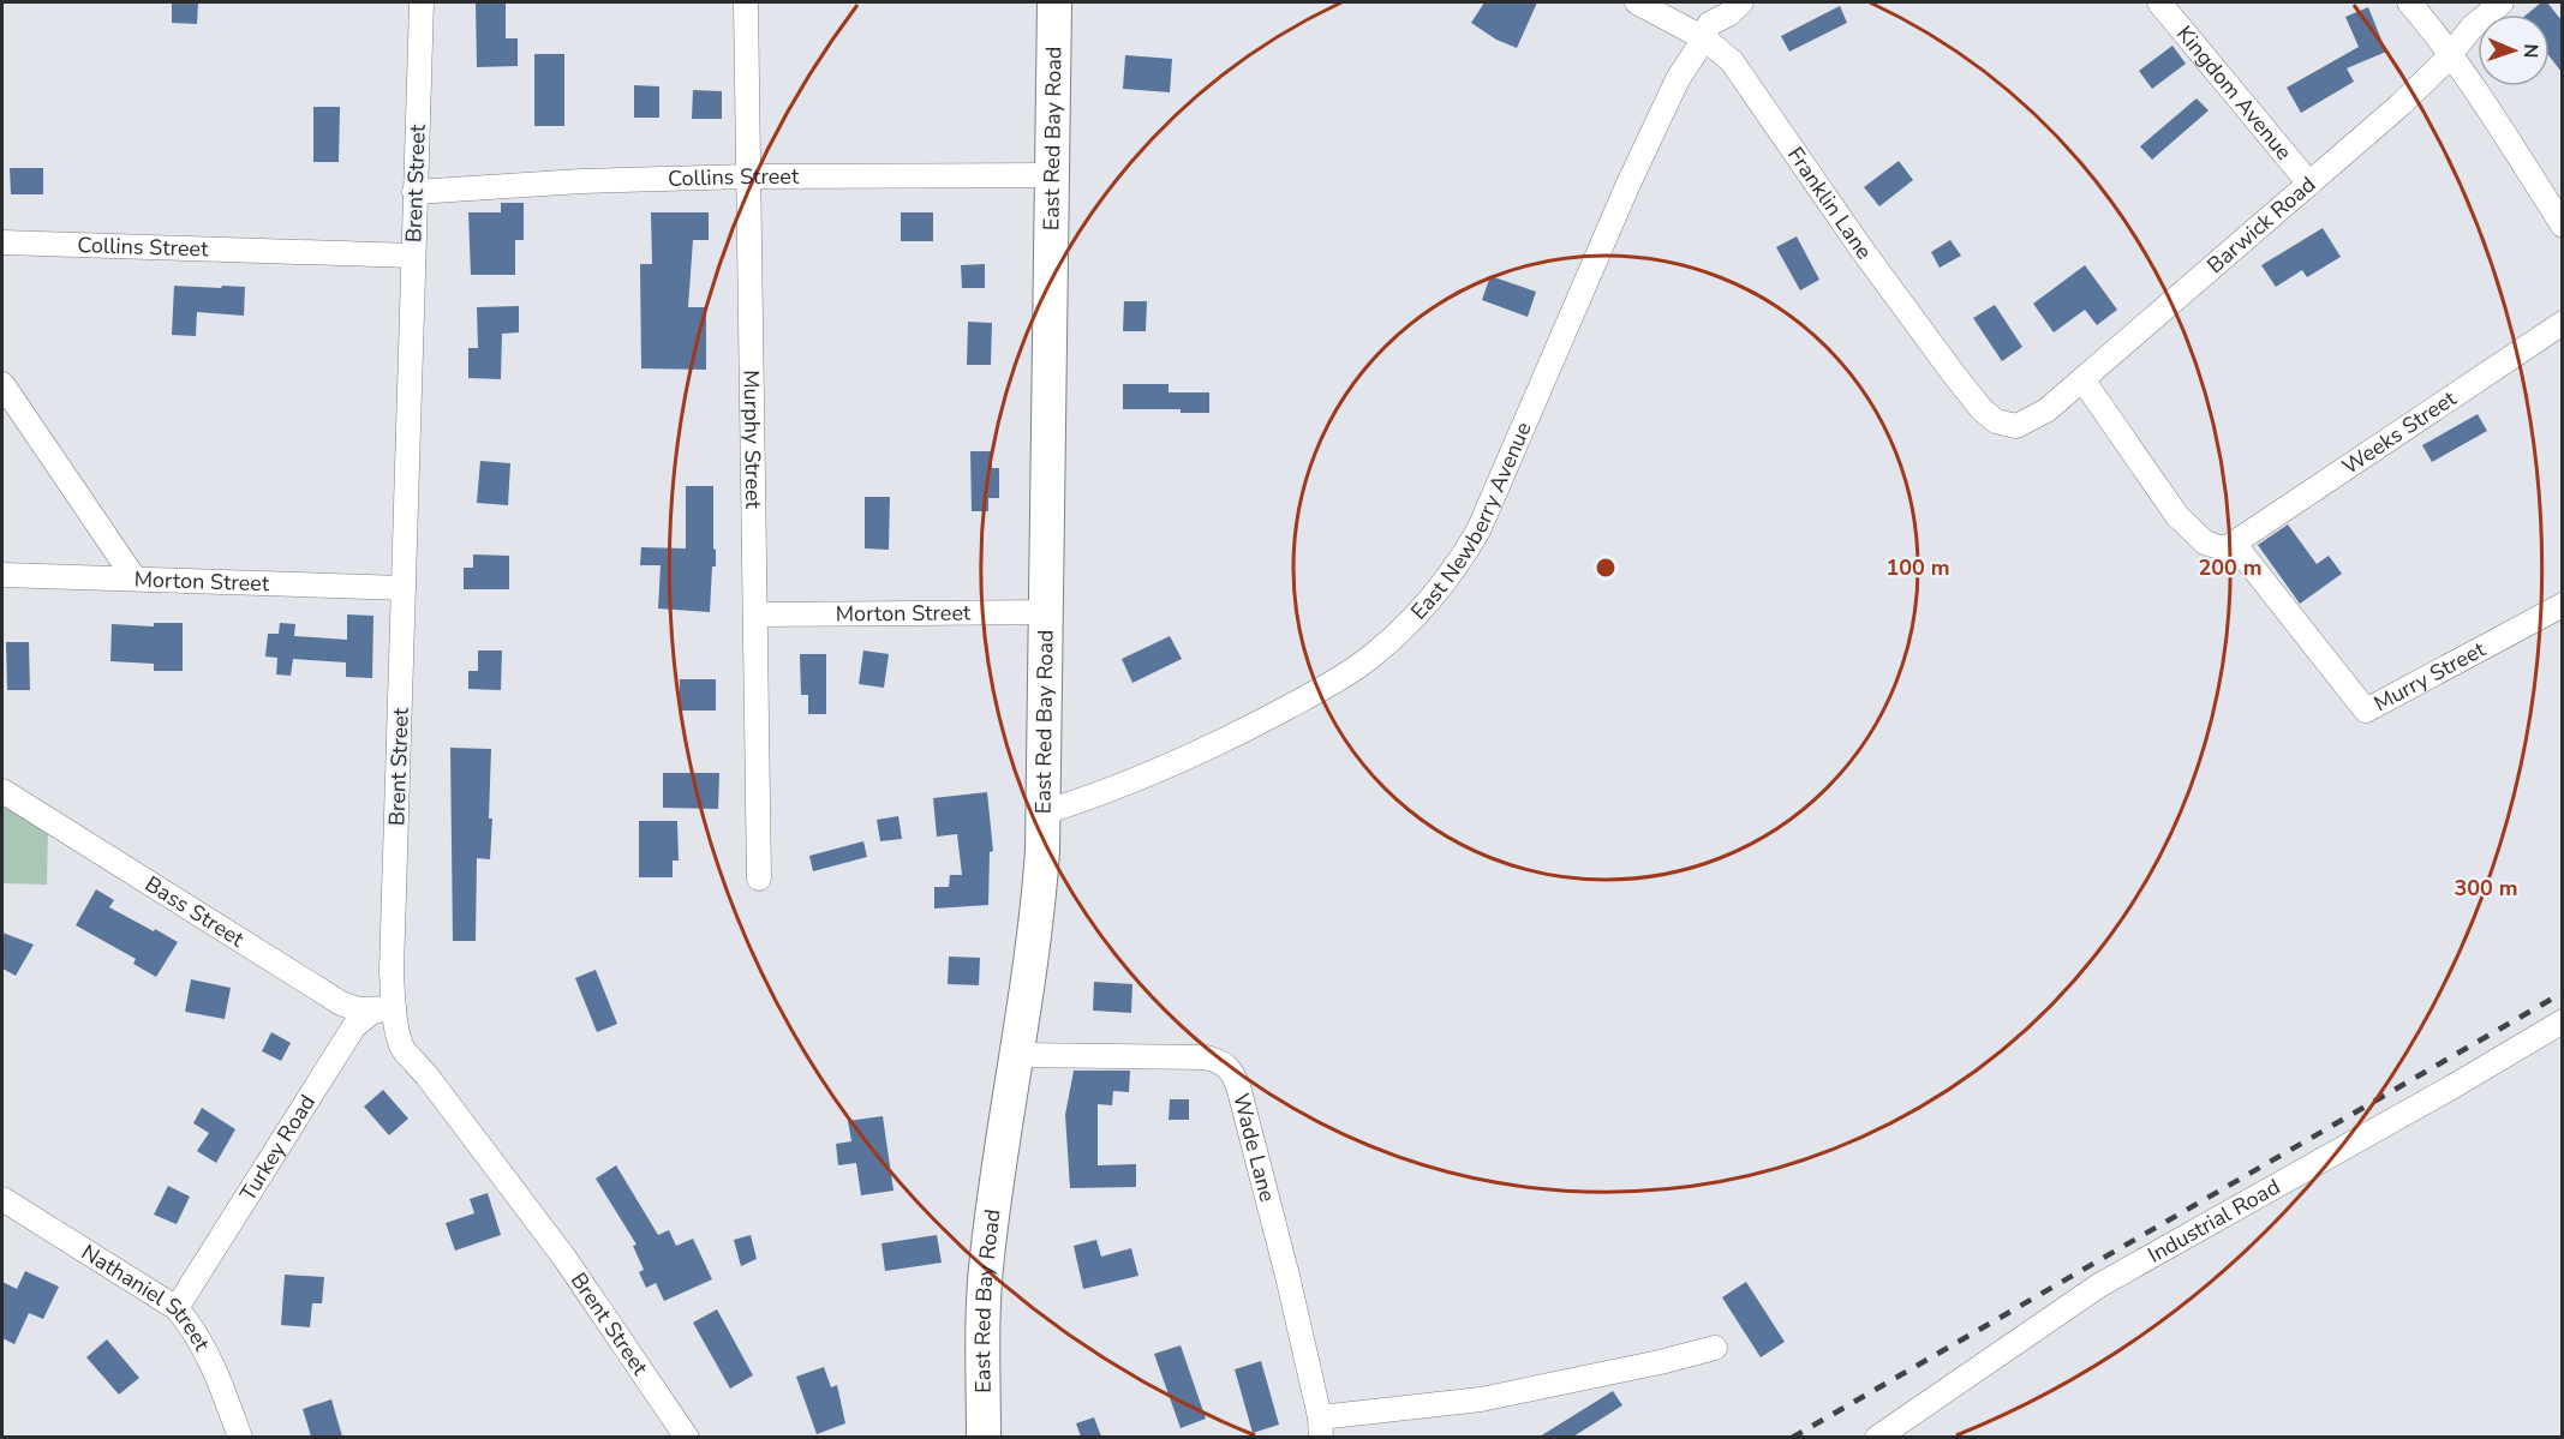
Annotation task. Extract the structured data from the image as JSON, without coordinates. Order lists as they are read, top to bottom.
{
  "streets": {
    "street": [
      "Kingdom Avenue",
      "East Red Bay Road",
      "Collins Street",
      "Brent Street",
      "Franklin Lane",
      "Barwick Road",
      "Weeks Street",
      "Murphy Street",
      "East Newberry Avenue",
      "Morton Street",
      "Murry Street",
      "Bass Street",
      "Wade Lane",
      "Turkey Road",
      "Industrial Road",
      "Nathaniel Street"
    ]
  },
  "crossings": [
    ["Kingdom Avenue", "Barwick Road"],
    ["East Red Bay Road", "Collins Street"],
    ["East Red Bay Road", "East Newberry Avenue"],
    ["East Red Bay Road", "Morton Street"],
    ["East Red Bay Road", "Wade Lane"],
    ["Collins Street", "Brent Street"],
    ["Collins Street", "Murphy Street"],
    ["Brent Street", "Morton Street"],
    ["Brent Street", "Bass Street"],
    ["Brent Street", "Turkey Road"],
    ["Franklin Lane", "Barwick Road"],
    ["Franklin Lane", "East Newberry Avenue"],
    ["Weeks Street", "Murry Street"],
    ["Murphy Street", "Morton Street"],
    ["Bass Street", "Turkey Road"],
    ["Turkey Road", "Nathaniel Street"]
  ],
  "north": "right",
  "rings": ["100 m", "200 m", "300 m"]
}
